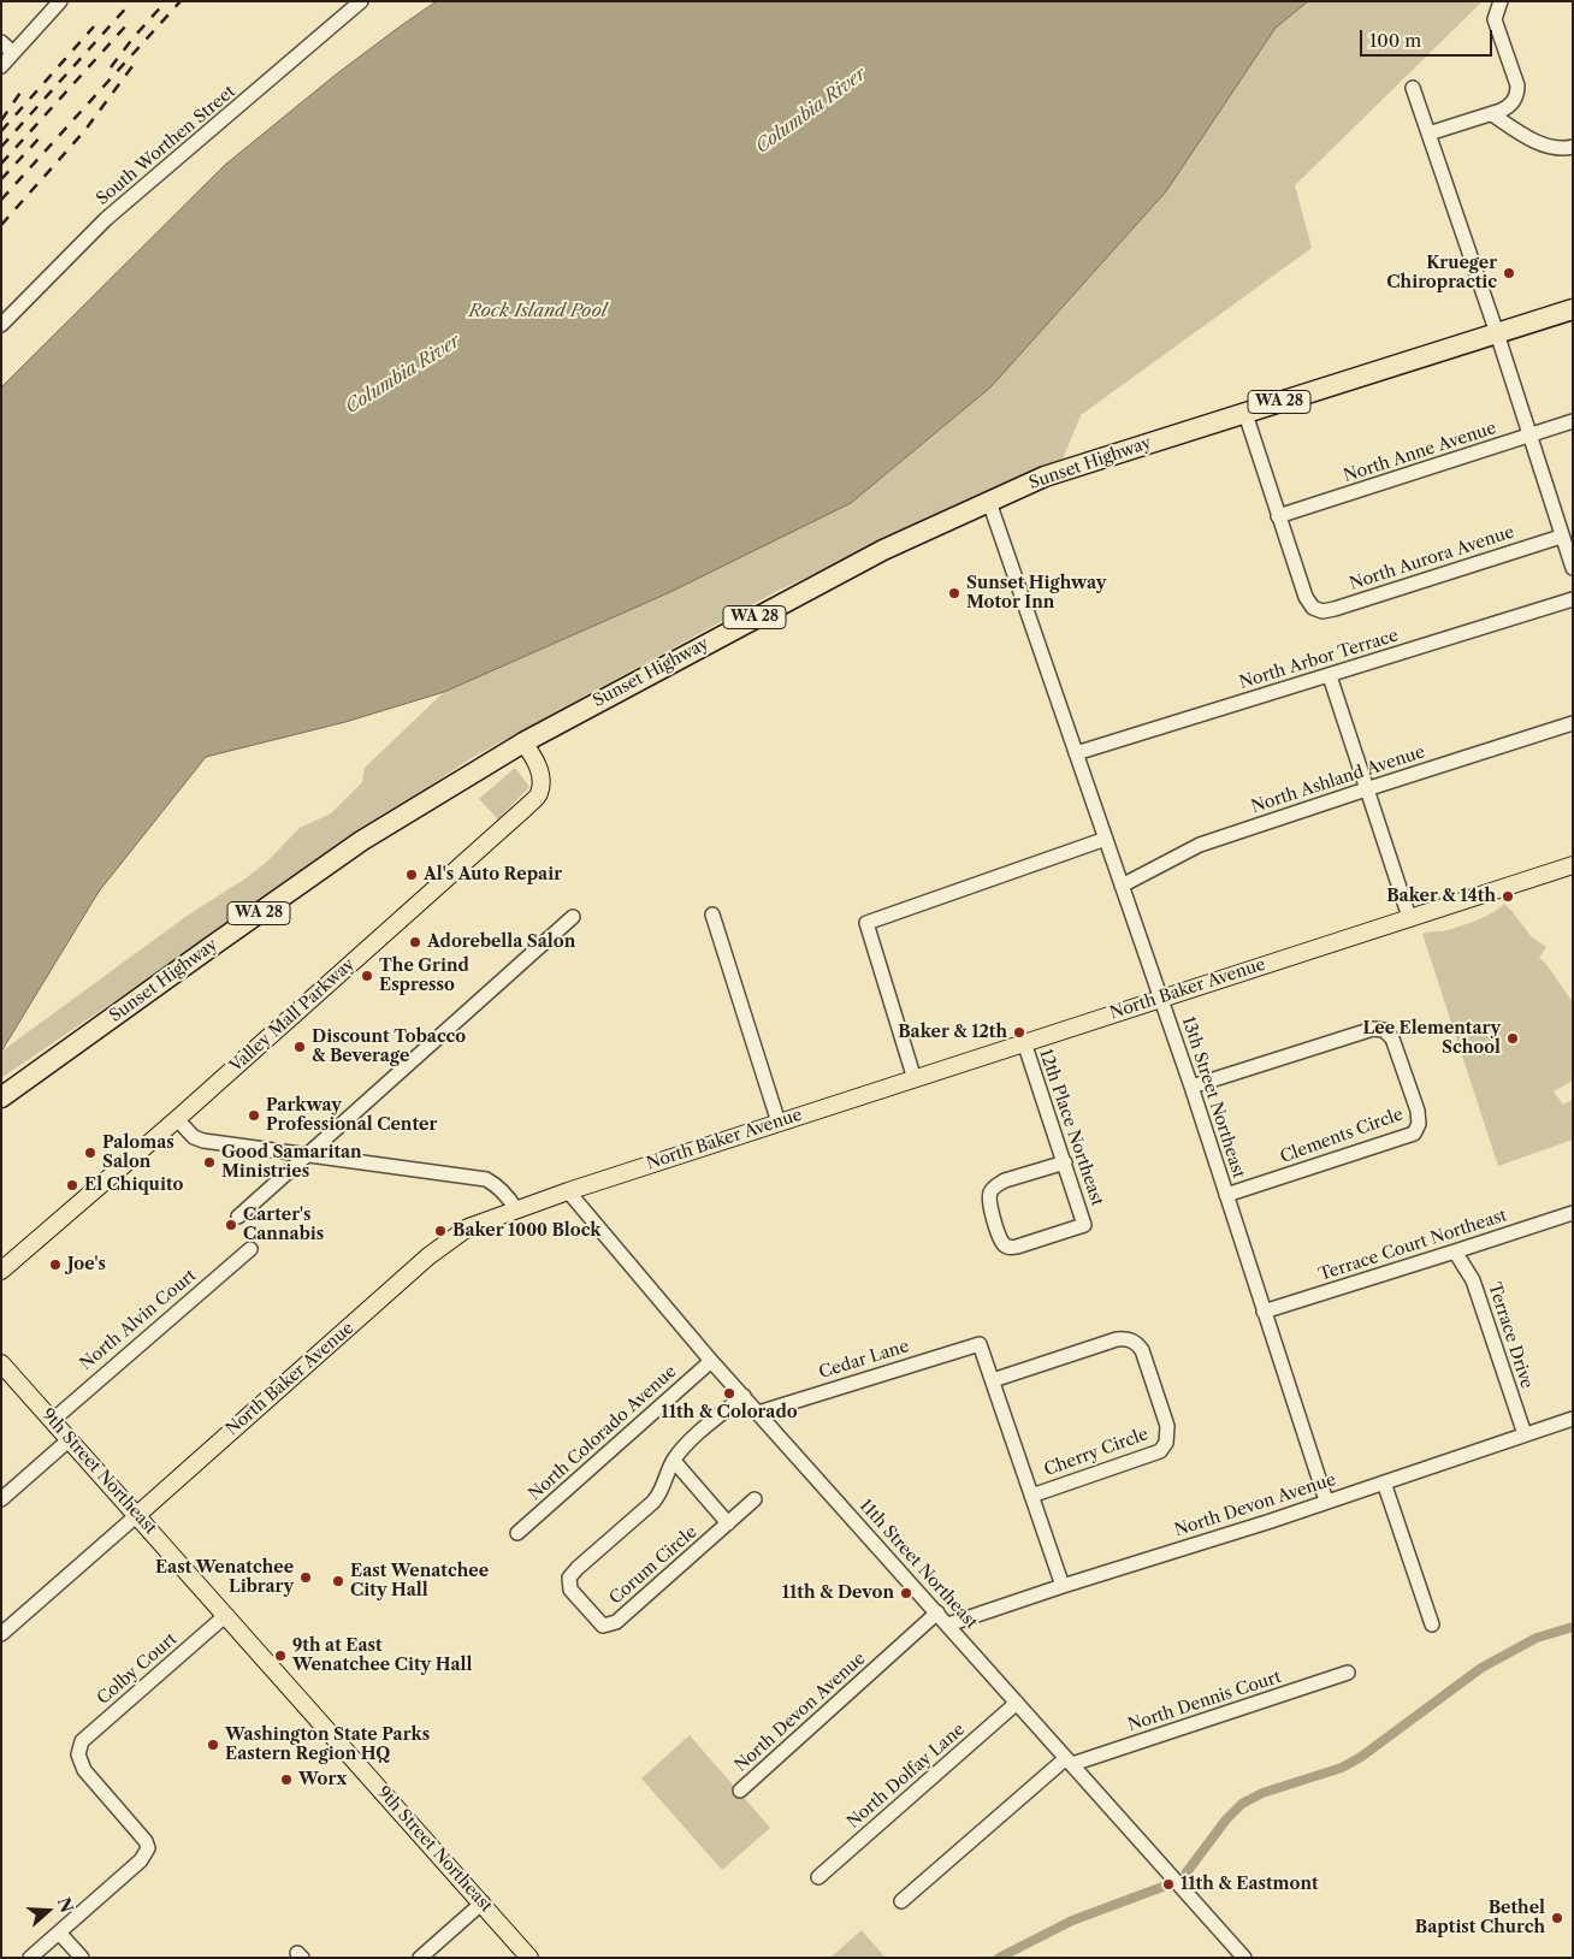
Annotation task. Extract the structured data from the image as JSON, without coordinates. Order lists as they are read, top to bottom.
{
  "streets": {
    "highway": ["WA 28", "Sunset Highway"],
    "main road": ["North Baker Avenue", "Valley Mall Parkway", "9th Street Northeast"],
    "street": [
      "South Worthen Street",
      "North Anne Avenue",
      "North Aurora Avenue",
      "North Arbor Terrace",
      "North Ashland Avenue",
      "13th Street Northeast",
      "12th Place Northeast",
      "Clements Circle",
      "Terrace Court Northeast",
      "North Alvin Court",
      "Terrace Drive",
      "Cedar Lane",
      "North Colorado Avenue",
      "Cherry Circle",
      "North Devon Avenue",
      "11th Street Northeast",
      "Corum Circle",
      "Colby Court",
      "North Dennis Court",
      "North Dolfay Lane"
    ]
  },
  "crossings": [
    ["North Anne Avenue", "North Aurora Avenue"],
    ["Sunset Highway", "Valley Mall Parkway"],
    ["Sunset Highway", "13th Street Northeast"],
    ["North Arbor Terrace", "13th Street Northeast"],
    ["North Ashland Avenue", "13th Street Northeast"],
    ["North Baker Avenue", "13th Street Northeast"],
    ["North Baker Avenue", "12th Place Northeast"],
    ["North Baker Avenue", "9th Street Northeast"],
    ["North Baker Avenue", "11th Street Northeast"],
    ["13th Street Northeast", "Clements Circle"],
    ["13th Street Northeast", "Terrace Court Northeast"],
    ["13th Street Northeast", "North Devon Avenue"],
    ["Terrace Court Northeast", "Terrace Drive"],
    ["North Alvin Court", "9th Street Northeast"],
    ["Terrace Drive", "North Devon Avenue"],
    ["Cedar Lane", "Cherry Circle"],
    ["Cedar Lane", "11th Street Northeast"],
    ["North Colorado Avenue", "11th Street Northeast"],
    ["9th Street Northeast", "Colby Court"],
    ["North Devon Avenue", "11th Street Northeast"],
    ["11th Street Northeast", "Corum Circle"],
    ["11th Street Northeast", "North Dennis Court"],
    ["11th Street Northeast", "North Dolfay Lane"]
  ],
  "water": ["Columbia River", "Rock Island Pool"],
  "places": [
    "Krueger Chiropractic",
    "Sunset Highway Motor Inn",
    "Al's Auto Repair",
    "Baker & 14th",
    "Adorebella Salon",
    "The Grind Espresso",
    "Baker & 12th",
    "Lee Elementary School",
    "Discount Tobacco & Beverage",
    "Parkway Professional Center",
    "Palomas Salon",
    "Good Samaritan Ministries",
    "El Chiquito",
    "Carter's Cannabis",
    "Baker 1000 Block",
    "Joe's",
    "11th & Colorado",
    "East Wenatchee Library",
    "East Wenatchee City Hall",
    "11th & Devon",
    "9th at East Wenatchee City Hall",
    "Washington State Parks Eastern Region HQ",
    "Worx",
    "11th & Eastmont",
    "Bethel Baptist Church"
  ],
  "scale_bar": "100 m",
  "north": "right"
}
